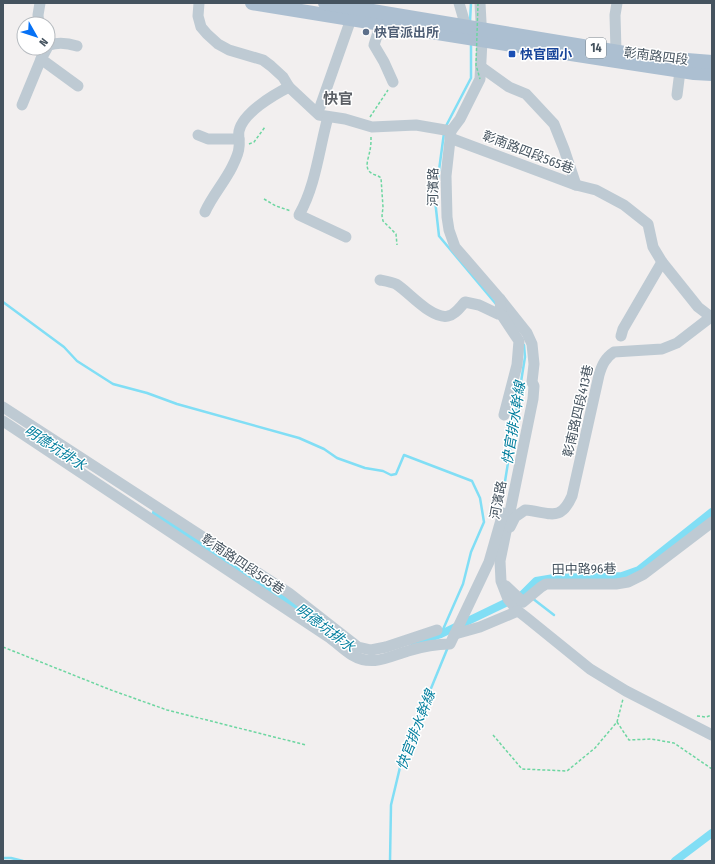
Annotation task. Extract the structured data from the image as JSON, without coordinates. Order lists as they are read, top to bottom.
{
  "streets": {
    "main road": ["14", "彰南路四段"],
    "street": [
      "彰南路四段565巷",
      "河濱路",
      "彰南路四段413巷",
      "田中路96巷"
    ]
  },
  "crossings": [
    ["14", "彰南路四段"],
    ["14", "河濱路"],
    ["彰南路四段", "河濱路"],
    ["彰南路四段565巷", "河濱路"],
    ["彰南路四段565巷", "彰南路四段413巷"],
    ["河濱路", "彰南路四段413巷"],
    ["河濱路", "田中路96巷"]
  ],
  "districts": ["快官"],
  "water": ["快官排水幹線", "明德坑排水"],
  "places": {
    "other": ["快官派出所"],
    "transit": ["快官國小"]
  },
  "north": "bottom right"
}
